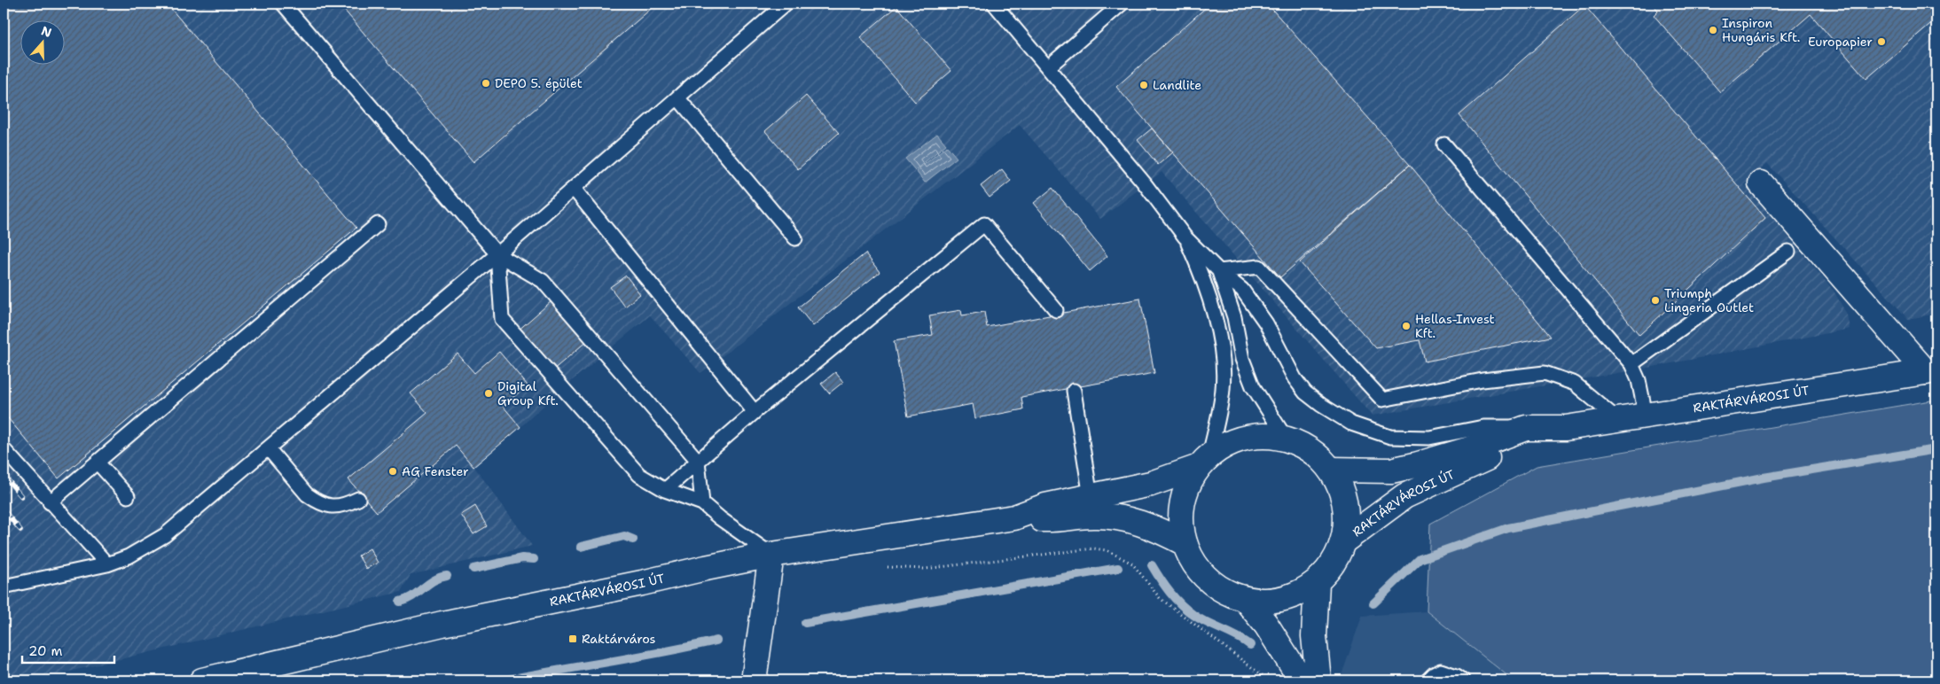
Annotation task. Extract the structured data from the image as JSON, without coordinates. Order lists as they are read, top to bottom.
{
  "streets": {
    "street": ["RAKTÁRVÁROSI ÚT"]
  },
  "places": {
    "other": [
      "Inspiron Hungáris Kft.",
      "Europapier",
      "DEPO 5. épület",
      "Landlite",
      "Triumph Lingeria Outlet",
      "Hellas-Invest Kft.",
      "Digital Group Kft.",
      "AG Fenster"
    ],
    "transit": ["Raktárváros"]
  },
  "scale_bar": "20 m",
  "north": "top"
}
